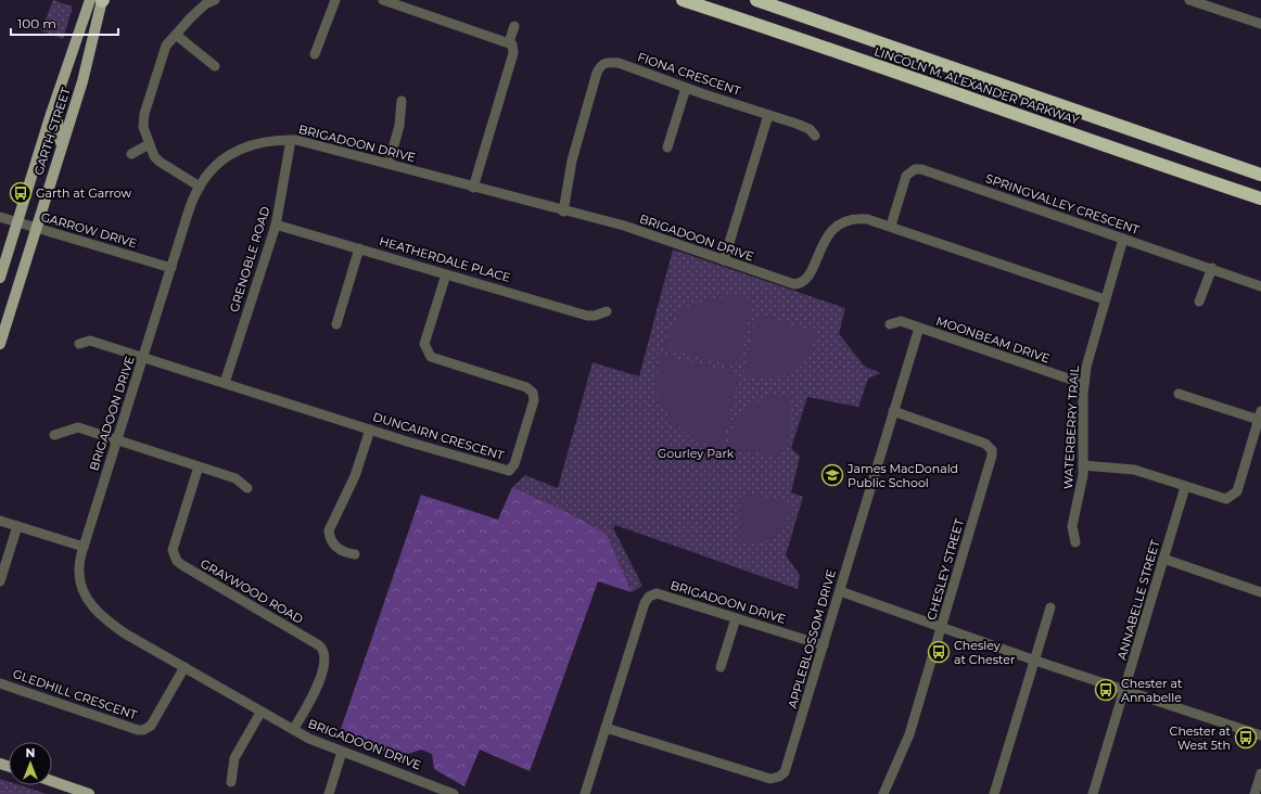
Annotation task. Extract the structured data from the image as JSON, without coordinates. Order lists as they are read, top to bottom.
{
  "streets": {
    "highway": ["LINCOLN M. ALEXANDER PARKWAY"],
    "main road": ["GARTH STREET"],
    "street": [
      "FIONA CRESCENT",
      "BRIGADOON DRIVE",
      "SPRINGVALLEY CRESCENT",
      "GARROW DRIVE",
      "GRENOBLE ROAD",
      "HEATHERDALE PLACE",
      "MOONBEAM DRIVE",
      "WATERBERRY TRAIL",
      "DUNCAIRN CRESCENT",
      "CHESLEY STREET",
      "GRAYWOOD ROAD",
      "ANNABELLE STREET",
      "APPLEBLOSSOM DRIVE",
      "GLEDHILL CRESCENT"
    ]
  },
  "crossings": [
    ["FIONA CRESCENT", "BRIGADOON DRIVE"],
    ["GARTH STREET", "GARROW DRIVE"],
    ["BRIGADOON DRIVE", "SPRINGVALLEY CRESCENT"],
    ["BRIGADOON DRIVE", "GARROW DRIVE"],
    ["BRIGADOON DRIVE", "GRENOBLE ROAD"],
    ["BRIGADOON DRIVE", "WATERBERRY TRAIL"],
    ["BRIGADOON DRIVE", "DUNCAIRN CRESCENT"],
    ["BRIGADOON DRIVE", "GRAYWOOD ROAD"],
    ["BRIGADOON DRIVE", "APPLEBLOSSOM DRIVE"],
    ["BRIGADOON DRIVE", "GLEDHILL CRESCENT"],
    ["SPRINGVALLEY CRESCENT", "WATERBERRY TRAIL"],
    ["GRENOBLE ROAD", "HEATHERDALE PLACE"],
    ["GRENOBLE ROAD", "DUNCAIRN CRESCENT"],
    ["HEATHERDALE PLACE", "DUNCAIRN CRESCENT"],
    ["MOONBEAM DRIVE", "WATERBERRY TRAIL"],
    ["MOONBEAM DRIVE", "APPLEBLOSSOM DRIVE"],
    ["CHESLEY STREET", "APPLEBLOSSOM DRIVE"]
  ],
  "parks": ["Gourley Park"],
  "places": {
    "bus stop": [
      "Garth at Garrow",
      "Chesley at Chester",
      "Chester at Annabelle",
      "Chester at West 5th"
    ],
    "school or university": ["James MacDonald Public School"]
  },
  "scale_bar": "100 m",
  "north": "top"
}
